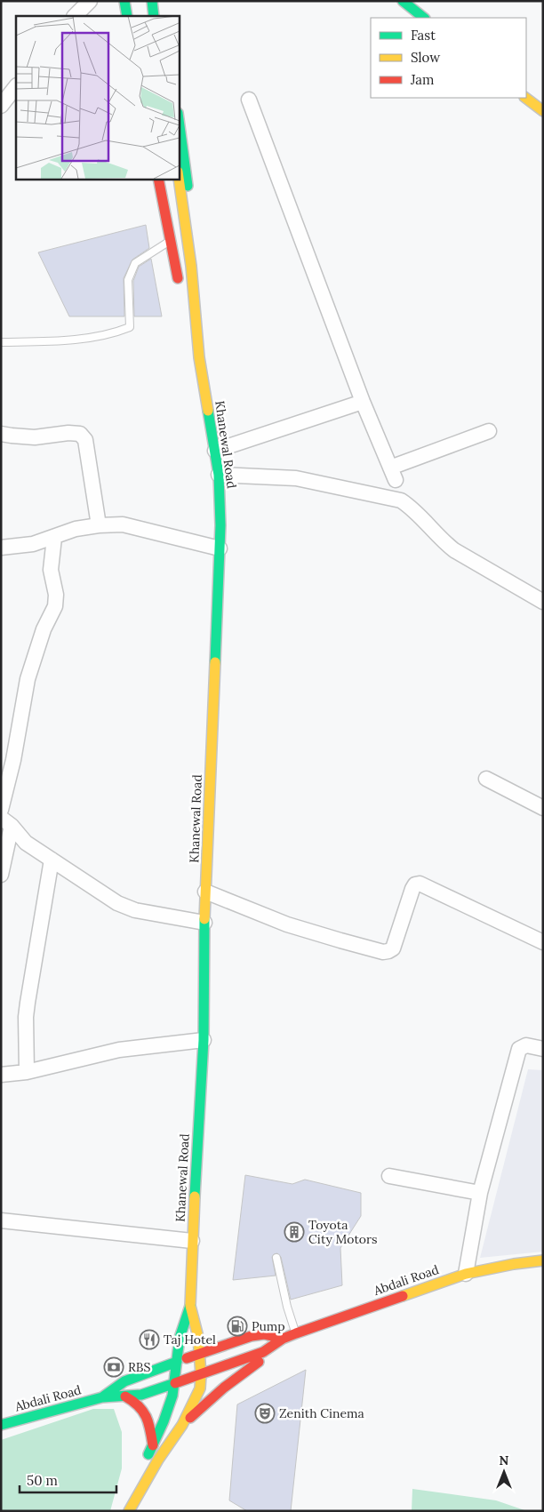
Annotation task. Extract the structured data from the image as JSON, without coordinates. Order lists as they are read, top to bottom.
{
  "streets": {
    "main road": ["Khanewal Road", "Abdali Road"]
  },
  "crossings": [
    ["Khanewal Road", "Abdali Road"]
  ],
  "places": {
    "building": ["Toyota City Motors"],
    "fuel station": ["Pump"],
    "restaurant": ["Taj Hotel"],
    "bank": ["RBS"],
    "theatre": ["Zenith Cinema"]
  },
  "legend": ["Fast", "Slow", "Jam"],
  "scale_bar": "50 m",
  "north": "top"
}
